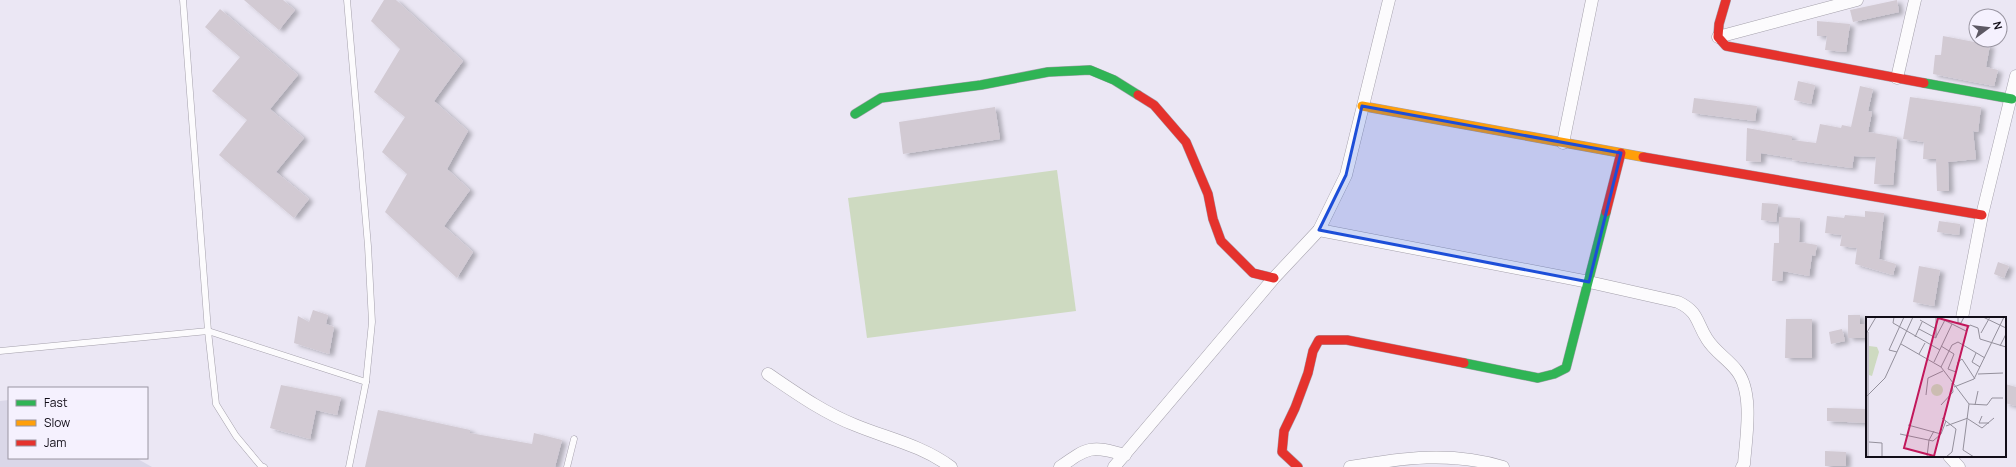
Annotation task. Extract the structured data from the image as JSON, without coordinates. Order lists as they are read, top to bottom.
{
  "legend": ["Fast", "Slow", "Jam"],
  "north": "right"
}
